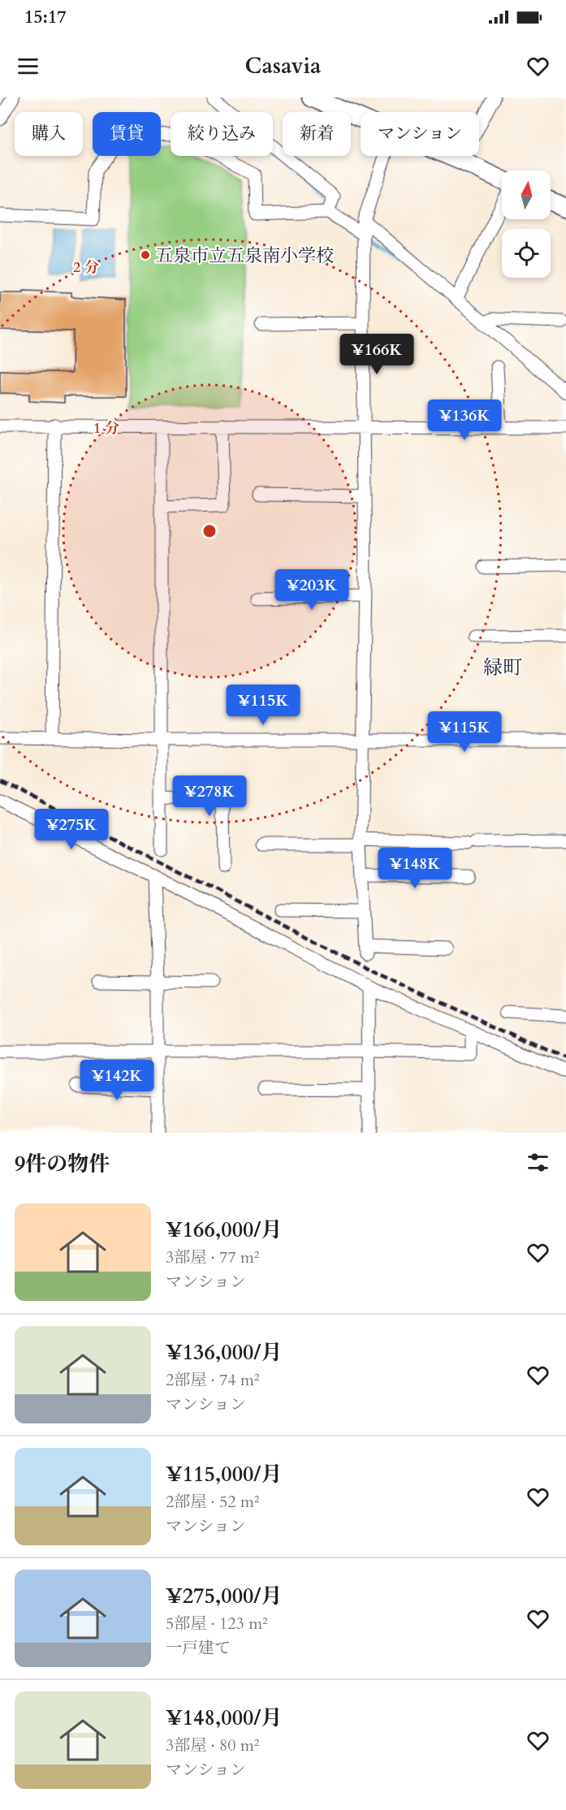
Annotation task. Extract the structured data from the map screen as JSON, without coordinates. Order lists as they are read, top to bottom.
{
  "districts": ["緑町"],
  "places": ["五泉市立五泉南小学校"],
  "north": "top",
  "page": {
    "status": "15:17",
    "header": "Casavia",
    "chip": [
      "購入",
      "賃貸",
      "絞り込み",
      "新着",
      "マンション"
    ],
    "price": [
      "¥166K",
      "¥136K",
      "¥203K",
      "¥115K",
      "¥115K",
      "¥278K",
      "¥275K",
      "¥148K",
      "¥142K"
    ],
    "heading": "9件の物件",
    "list": [
      {
        "name": "¥166,000/月",
        "note": "3部屋 · 77 m² · マンション"
      },
      {
        "name": "¥136,000/月",
        "note": "2部屋 · 74 m² · マンション"
      },
      {
        "name": "¥115,000/月",
        "note": "2部屋 · 52 m² · マンション"
      },
      {
        "name": "¥275,000/月",
        "note": "5部屋 · 123 m² · 一戸建て"
      },
      {
        "name": "¥148,000/月",
        "note": "3部屋 · 80 m² · マンション"
      }
    ]
  },
  "rings": ["2 分", "1 分"]
}
